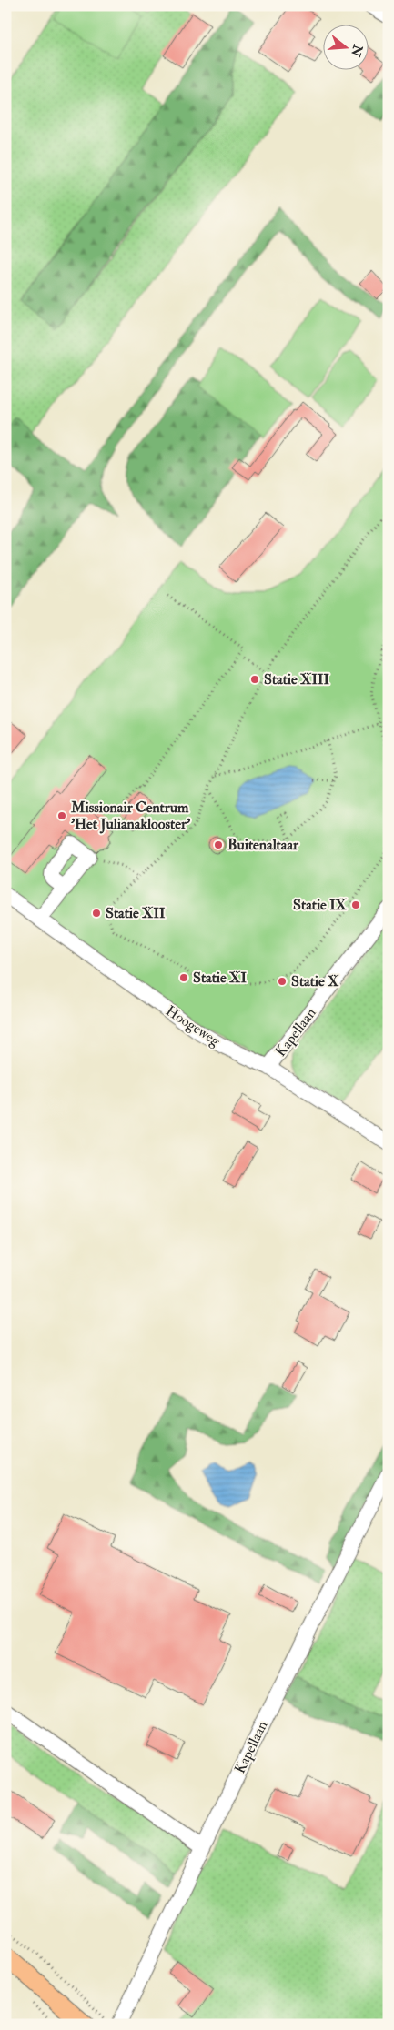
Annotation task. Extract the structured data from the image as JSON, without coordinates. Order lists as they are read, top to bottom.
{
  "streets": {
    "street": ["Hoogeweg", "Kapellaan"]
  },
  "crossings": [
    ["Hoogeweg", "Kapellaan"]
  ],
  "places": [
    "Statie XIII",
    "Missionair Centrum 'Het Julianaklooster'",
    "Buitenaltaar",
    "Statie IX",
    "Statie XII",
    "Statie XI",
    "Statie X"
  ],
  "north": "right"
}
